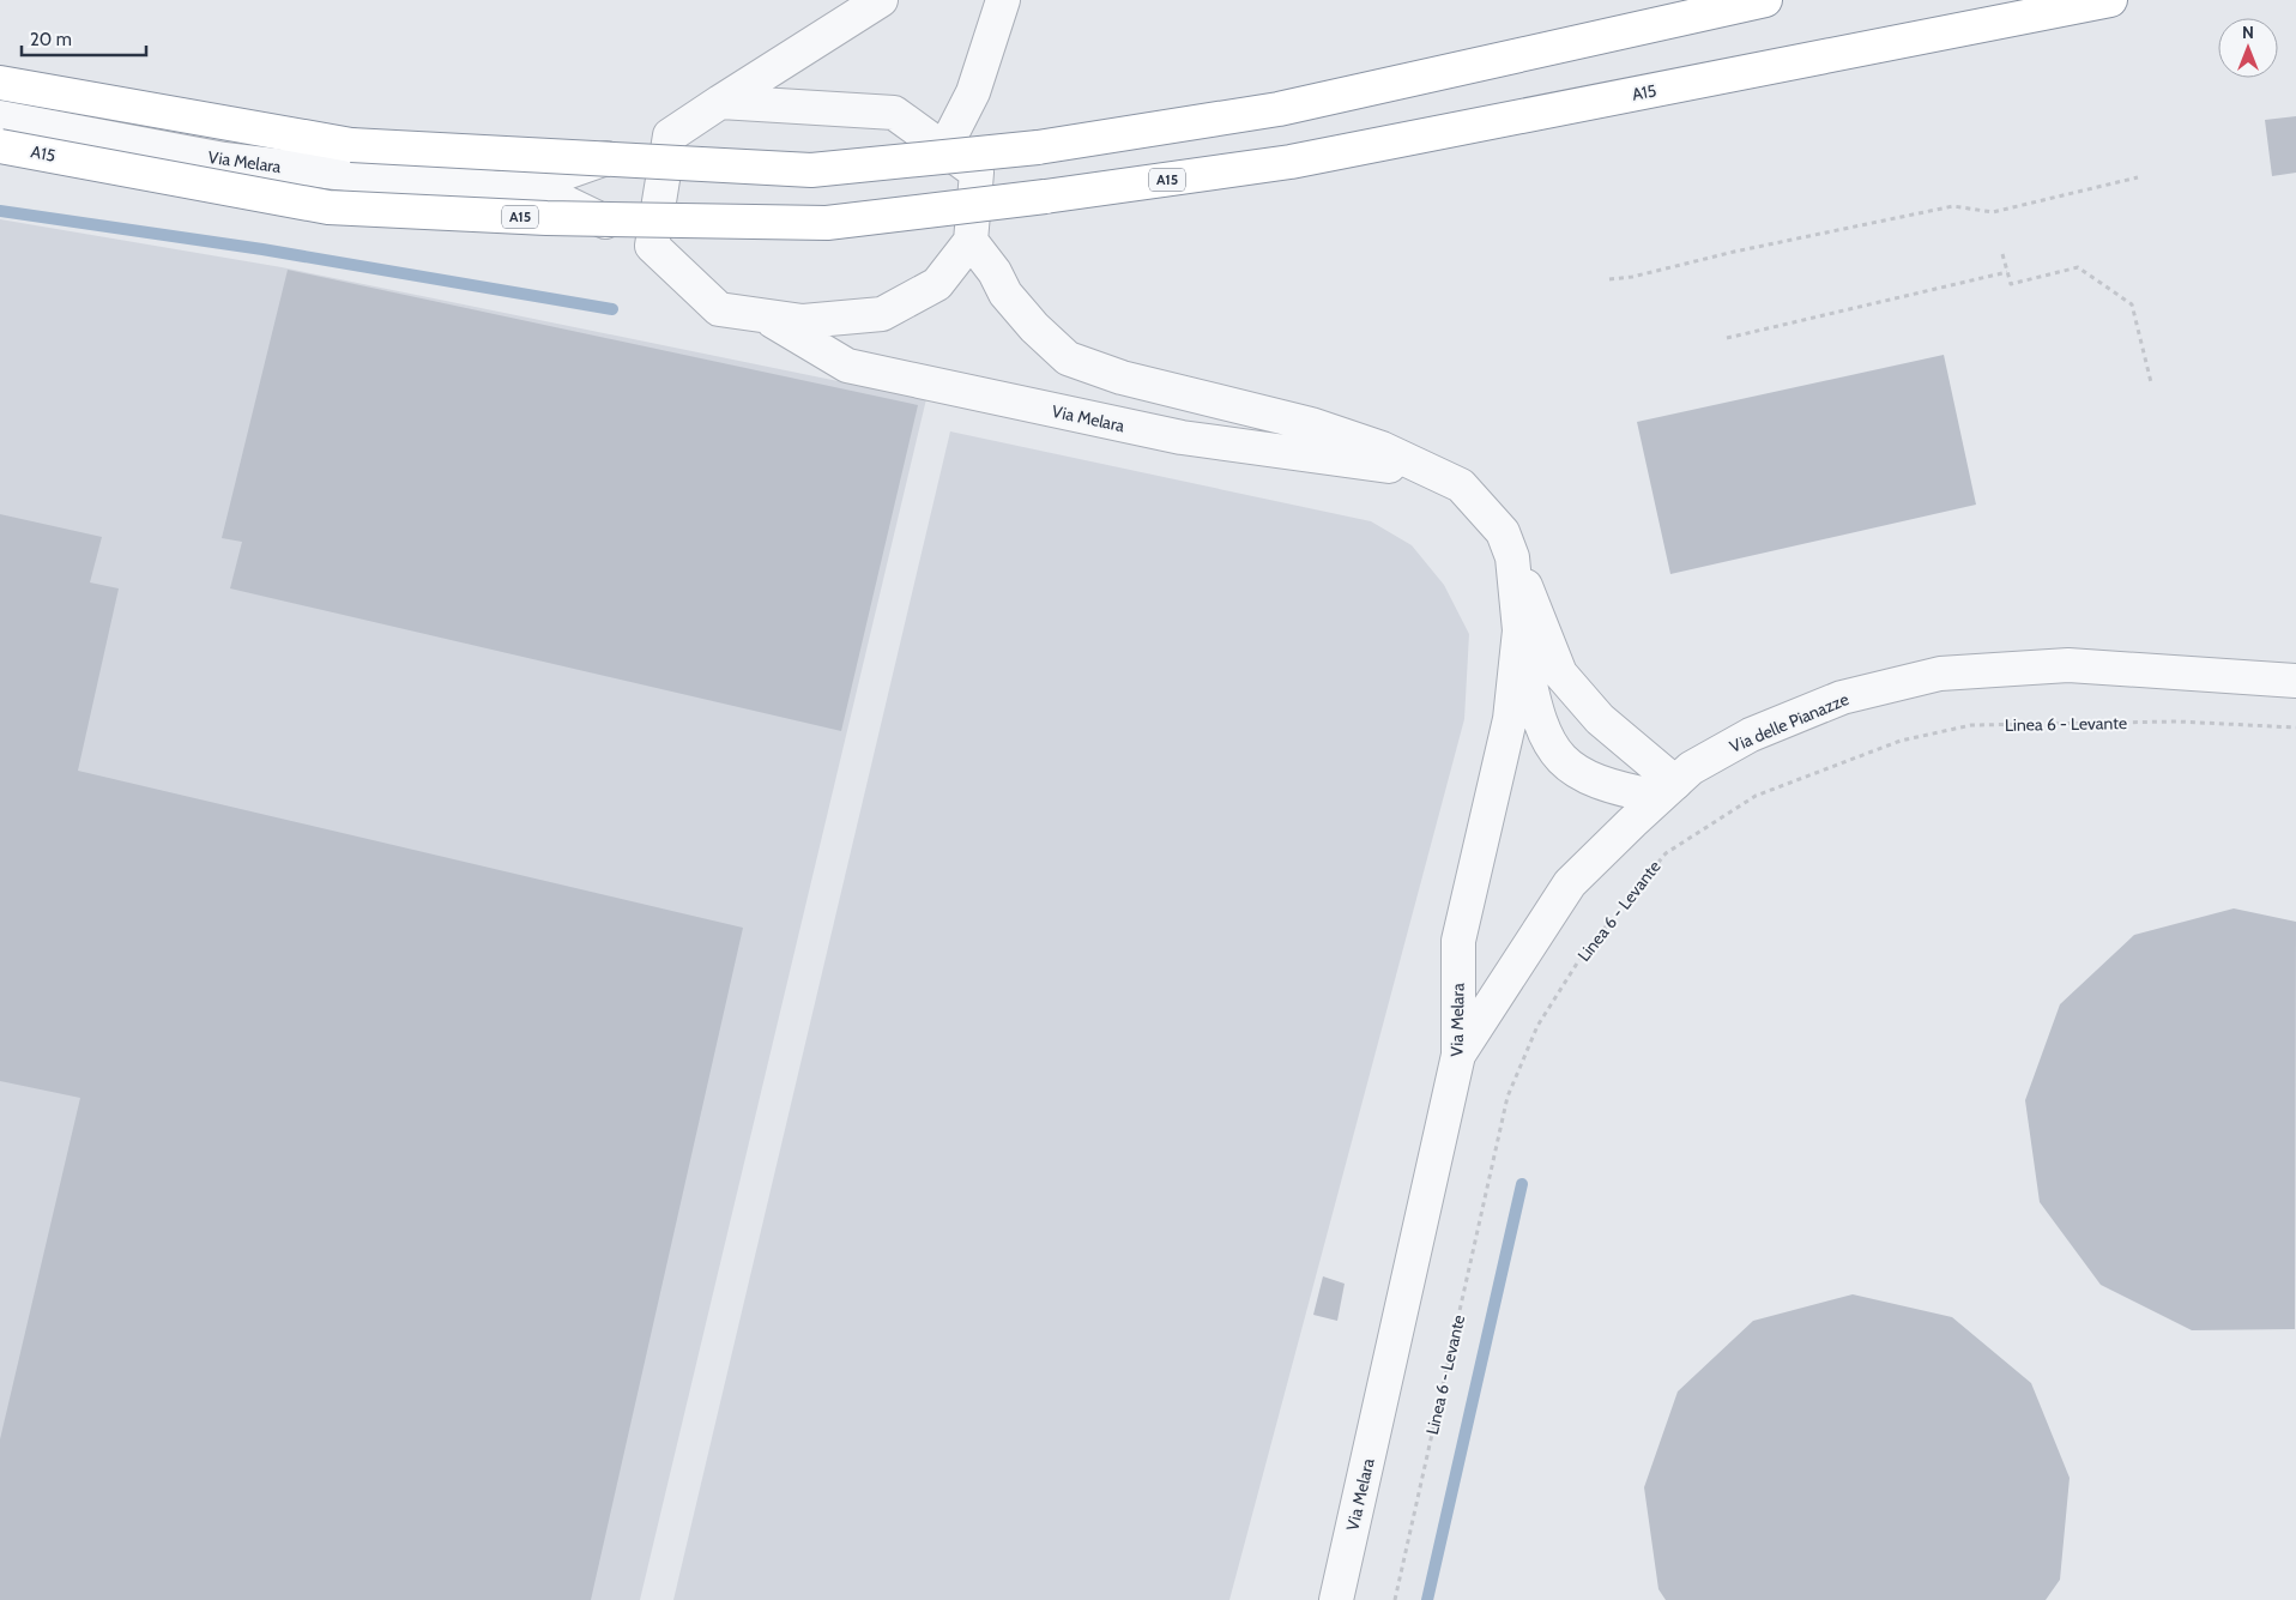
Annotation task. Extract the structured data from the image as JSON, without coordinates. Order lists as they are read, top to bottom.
{
  "streets": {
    "highway": ["A15"],
    "street": ["Via Melara", "Via delle Pianazze"],
    "path": ["Linea 6 - Levante"]
  },
  "crossings": [
    ["Via Melara", "Via delle Pianazze"]
  ],
  "scale_bar": "20 m",
  "north": "top"
}
